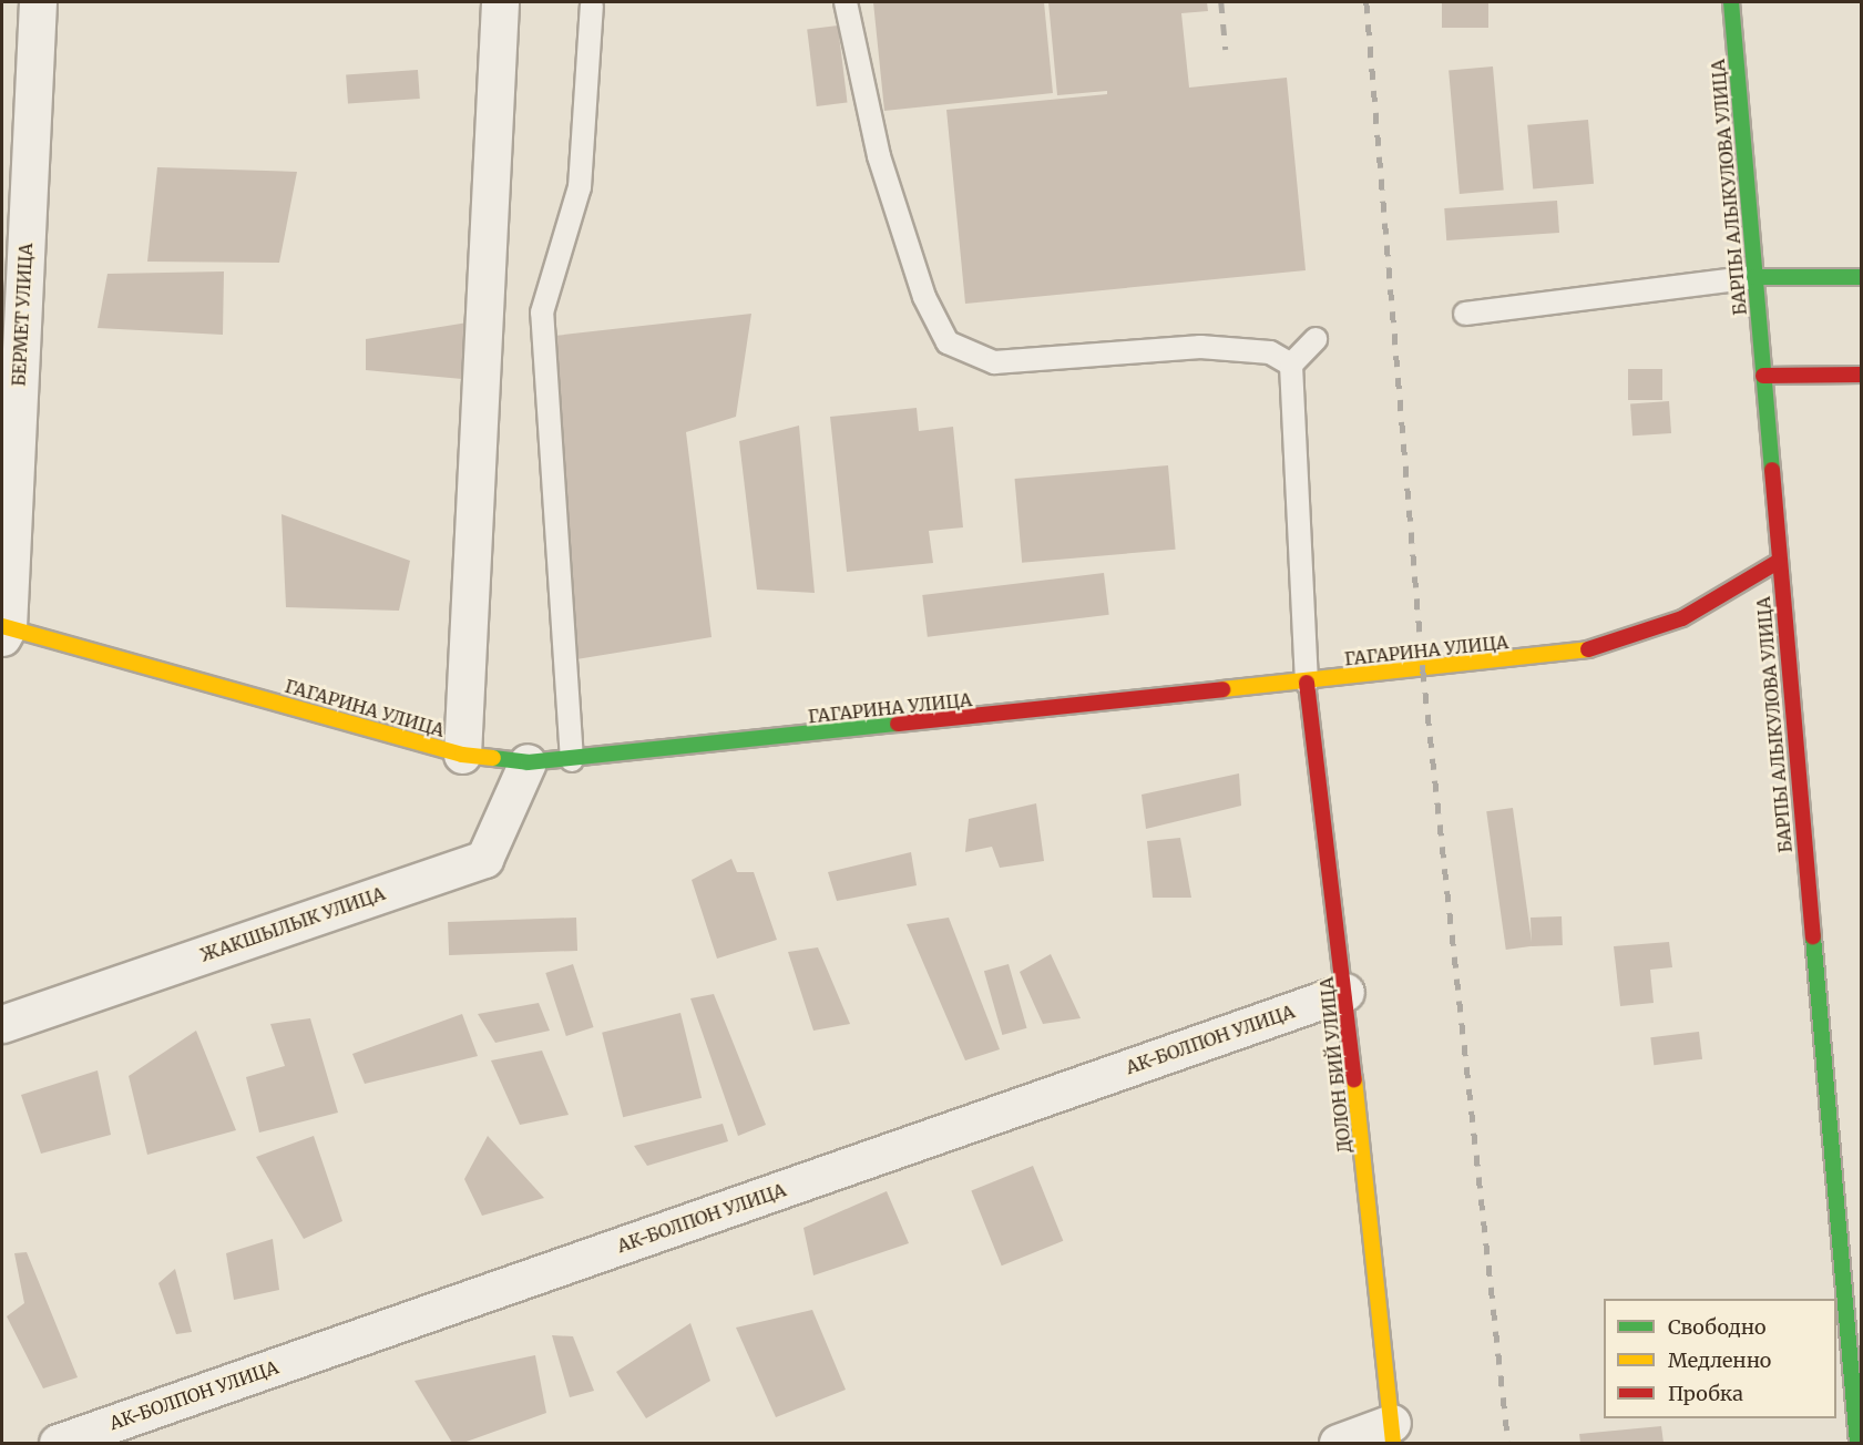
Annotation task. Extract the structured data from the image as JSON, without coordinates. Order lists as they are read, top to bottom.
{
  "streets": {
    "main road": ["БАРПЫ АЛЫКУЛОВА УЛИЦА", "ГАГАРИНА УЛИЦА", "ДОЛОН БИЙ УЛИЦА"],
    "street": ["БЕРМЕТ УЛИЦА", "ЖАКШЫЛЫК УЛИЦА", "АК-БОЛПОН УЛИЦА"]
  },
  "crossings": [
    ["БАРПЫ АЛЫКУЛОВА УЛИЦА", "ГАГАРИНА УЛИЦА"],
    ["БЕРМЕТ УЛИЦА", "ГАГАРИНА УЛИЦА"],
    ["ГАГАРИНА УЛИЦА", "ЖАКШЫЛЫК УЛИЦА"],
    ["ГАГАРИНА УЛИЦА", "ДОЛОН БИЙ УЛИЦА"],
    ["АК-БОЛПОН УЛИЦА", "ДОЛОН БИЙ УЛИЦА"]
  ],
  "legend": ["Свободно", "Медленно", "Пробка"]
}
